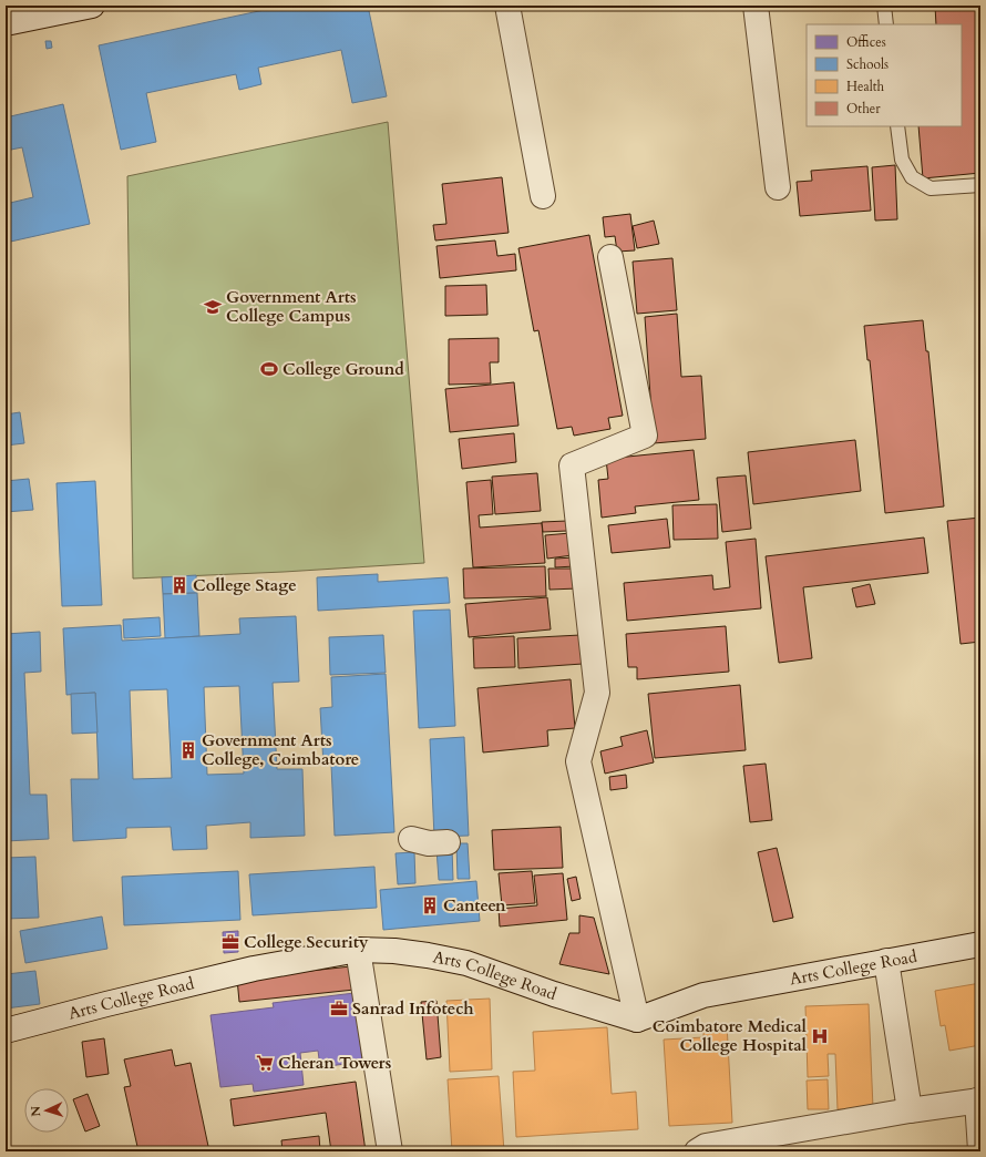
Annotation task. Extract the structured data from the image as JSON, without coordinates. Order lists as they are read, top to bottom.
{
  "streets": {
    "street": ["Arts College Road"]
  },
  "places": {
    "school or university": ["Government Arts College Campus"],
    "sports": ["College Ground"],
    "building": ["College Stage", "Government Arts College, Coimbatore", "Canteen"],
    "office": ["College Security", "Sanrad Infotech"],
    "hospital": ["Coimbatore Medical College Hospital"],
    "supermarket": ["Cheran Towers"]
  },
  "legend": [
    "Offices",
    "Schools",
    "Health",
    "Other"
  ],
  "north": "left"
}
